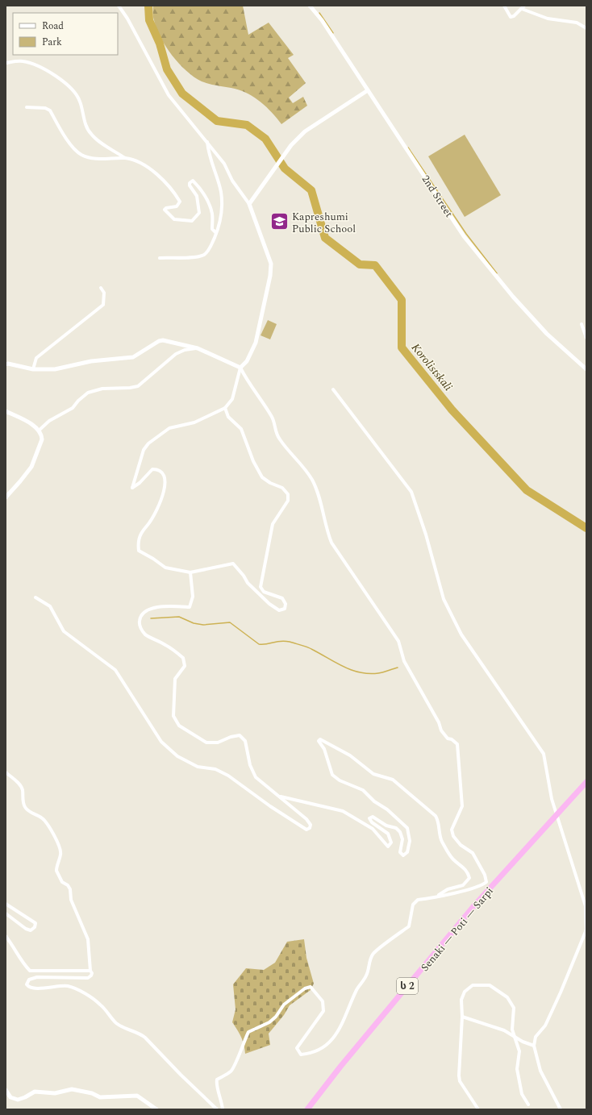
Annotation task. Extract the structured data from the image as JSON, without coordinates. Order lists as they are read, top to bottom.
{
  "streets": {
    "highway": ["Senaki — Poti — Sarpi", "ს 2"],
    "street": ["2nd Street"]
  },
  "water": ["Korolistskali"],
  "places": {
    "school or university": ["Kapreshumi Public School"]
  },
  "legend": ["Road", "Park"]
}
